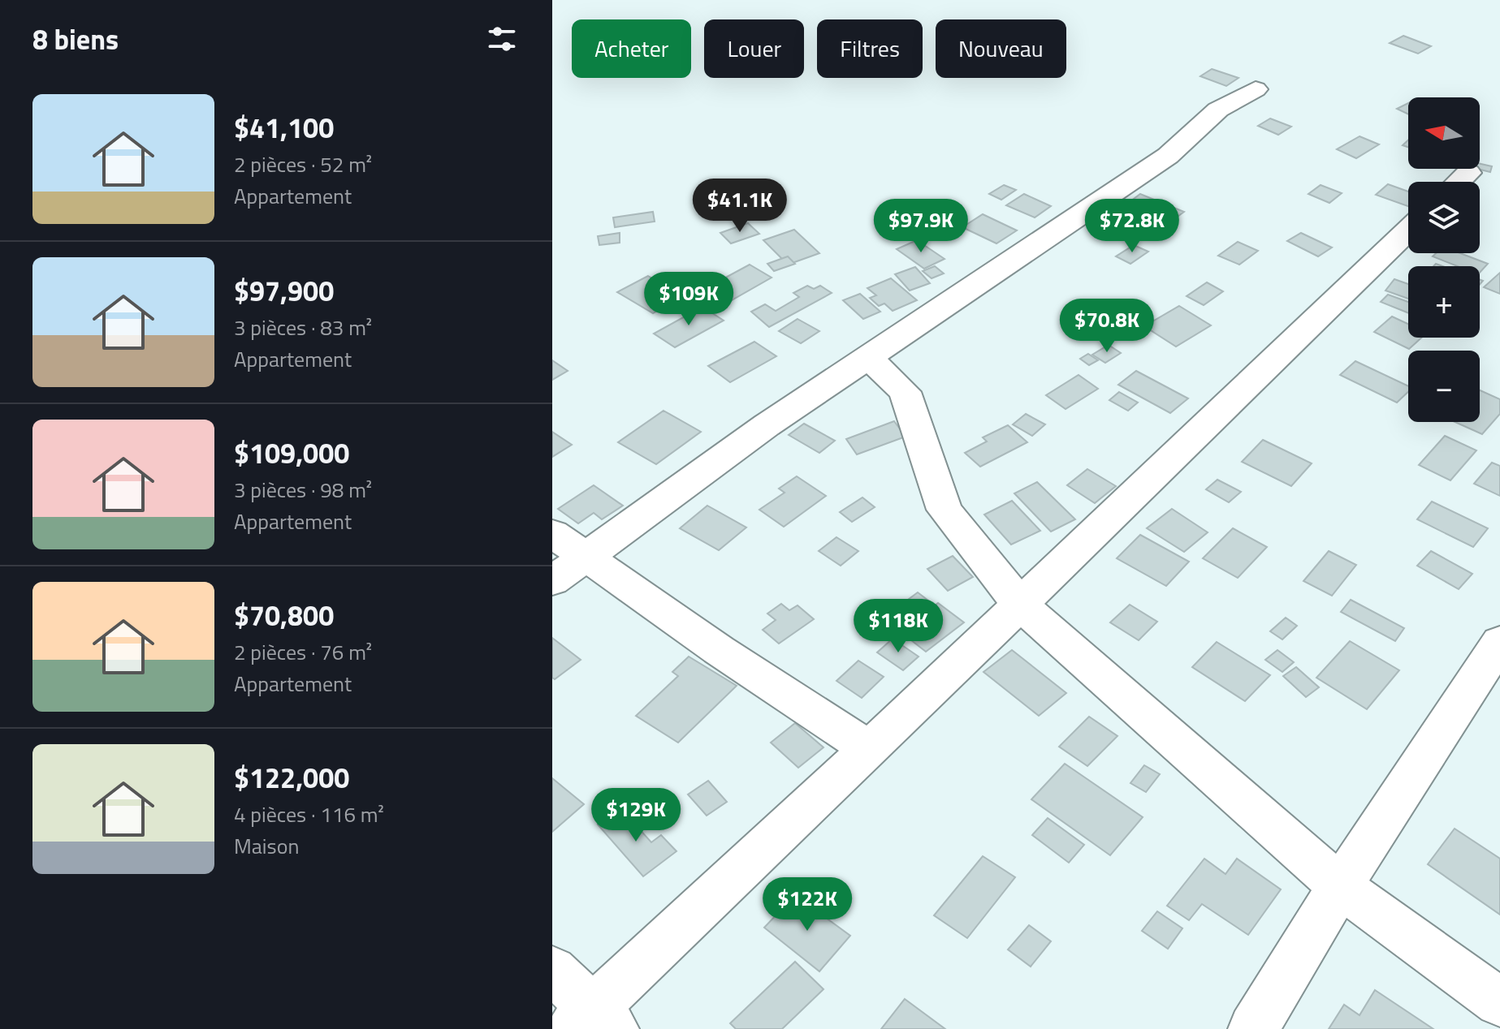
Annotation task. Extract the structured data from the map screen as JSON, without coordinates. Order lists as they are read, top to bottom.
{
  "north": "left",
  "page": {
    "heading": "8 biens",
    "chip": [
      "Acheter",
      "Louer",
      "Filtres",
      "Nouveau"
    ],
    "list": [
      {
        "name": "$41,100",
        "note": "2 pièces · 52 m² · Appartement"
      },
      {
        "name": "$97,900",
        "note": "3 pièces · 83 m² · Appartement"
      },
      {
        "name": "$109,000",
        "note": "3 pièces · 98 m² · Appartement"
      },
      {
        "name": "$70,800",
        "note": "2 pièces · 76 m² · Appartement"
      },
      {
        "name": "$122,000",
        "note": "4 pièces · 116 m² · Maison"
      }
    ],
    "map_buttons": ["+", "−"],
    "price": [
      "$41.1K",
      "$97.9K",
      "$72.8K",
      "$109K",
      "$70.8K",
      "$118K",
      "$129K",
      "$122K"
    ]
  }
}
